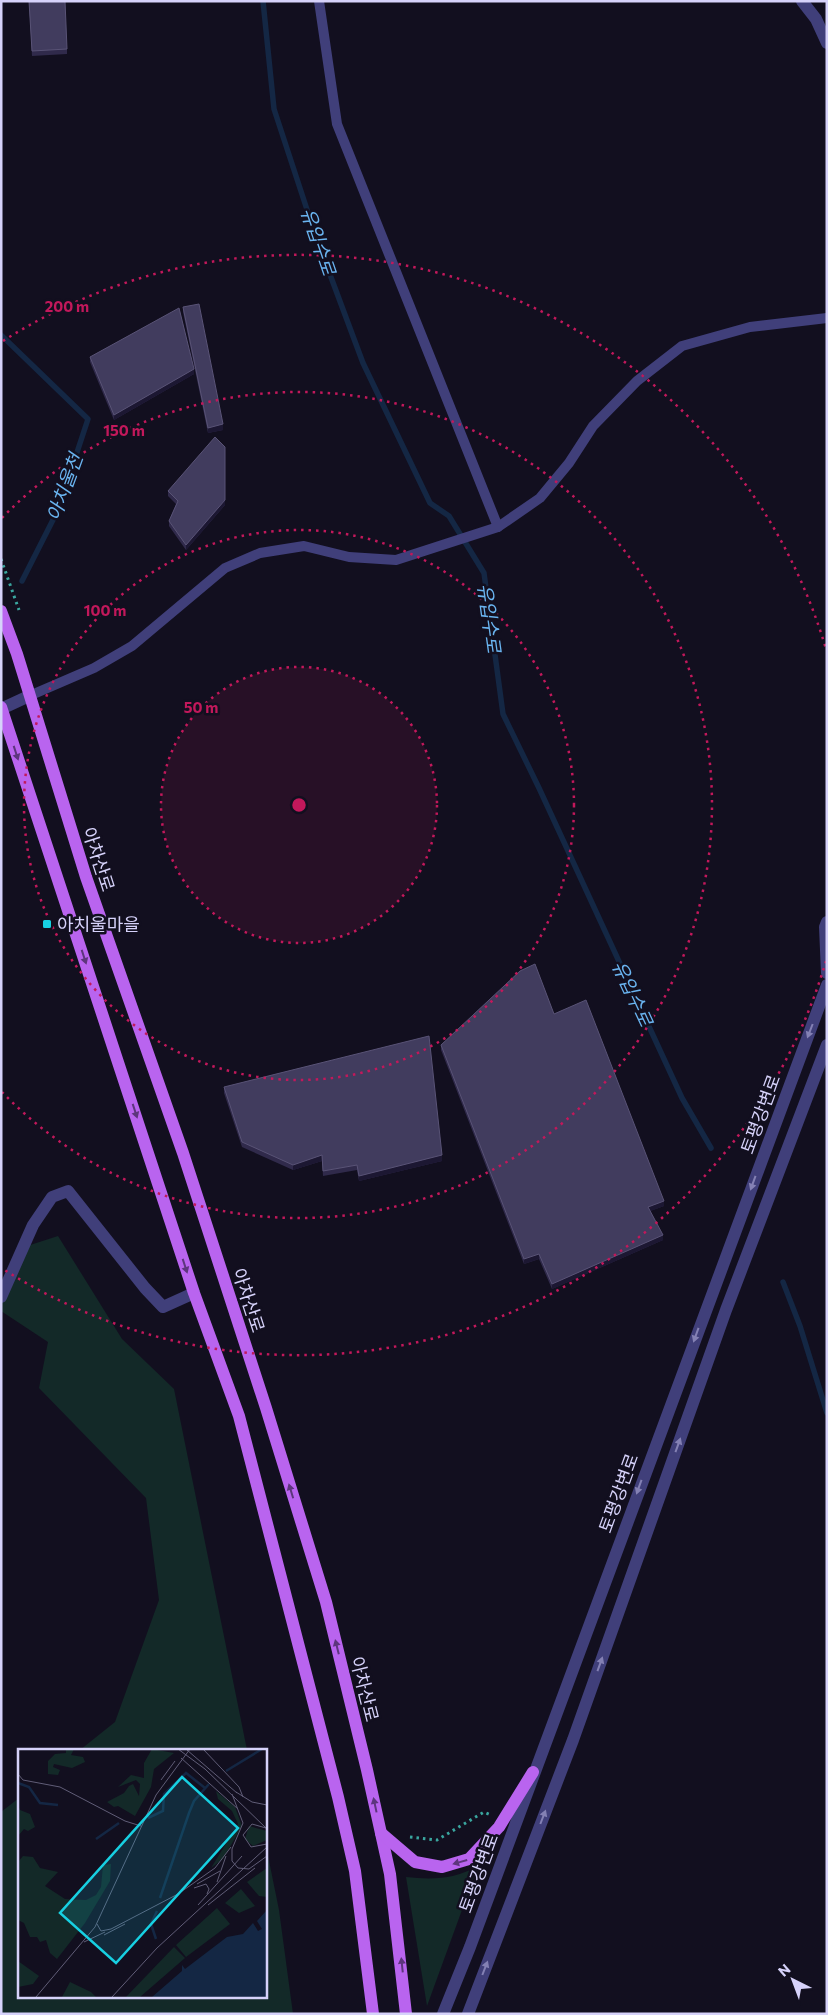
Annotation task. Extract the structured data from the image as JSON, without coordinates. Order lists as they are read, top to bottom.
{
  "streets": {
    "main road": ["아차산로"],
    "street": ["토평강변로"]
  },
  "water": ["유입수로", "아치울천"],
  "places": {
    "transit": ["아치울마을"]
  },
  "north": "top left",
  "rings": [
    "200 m",
    "150 m",
    "100 m",
    "50 m"
  ]
}
